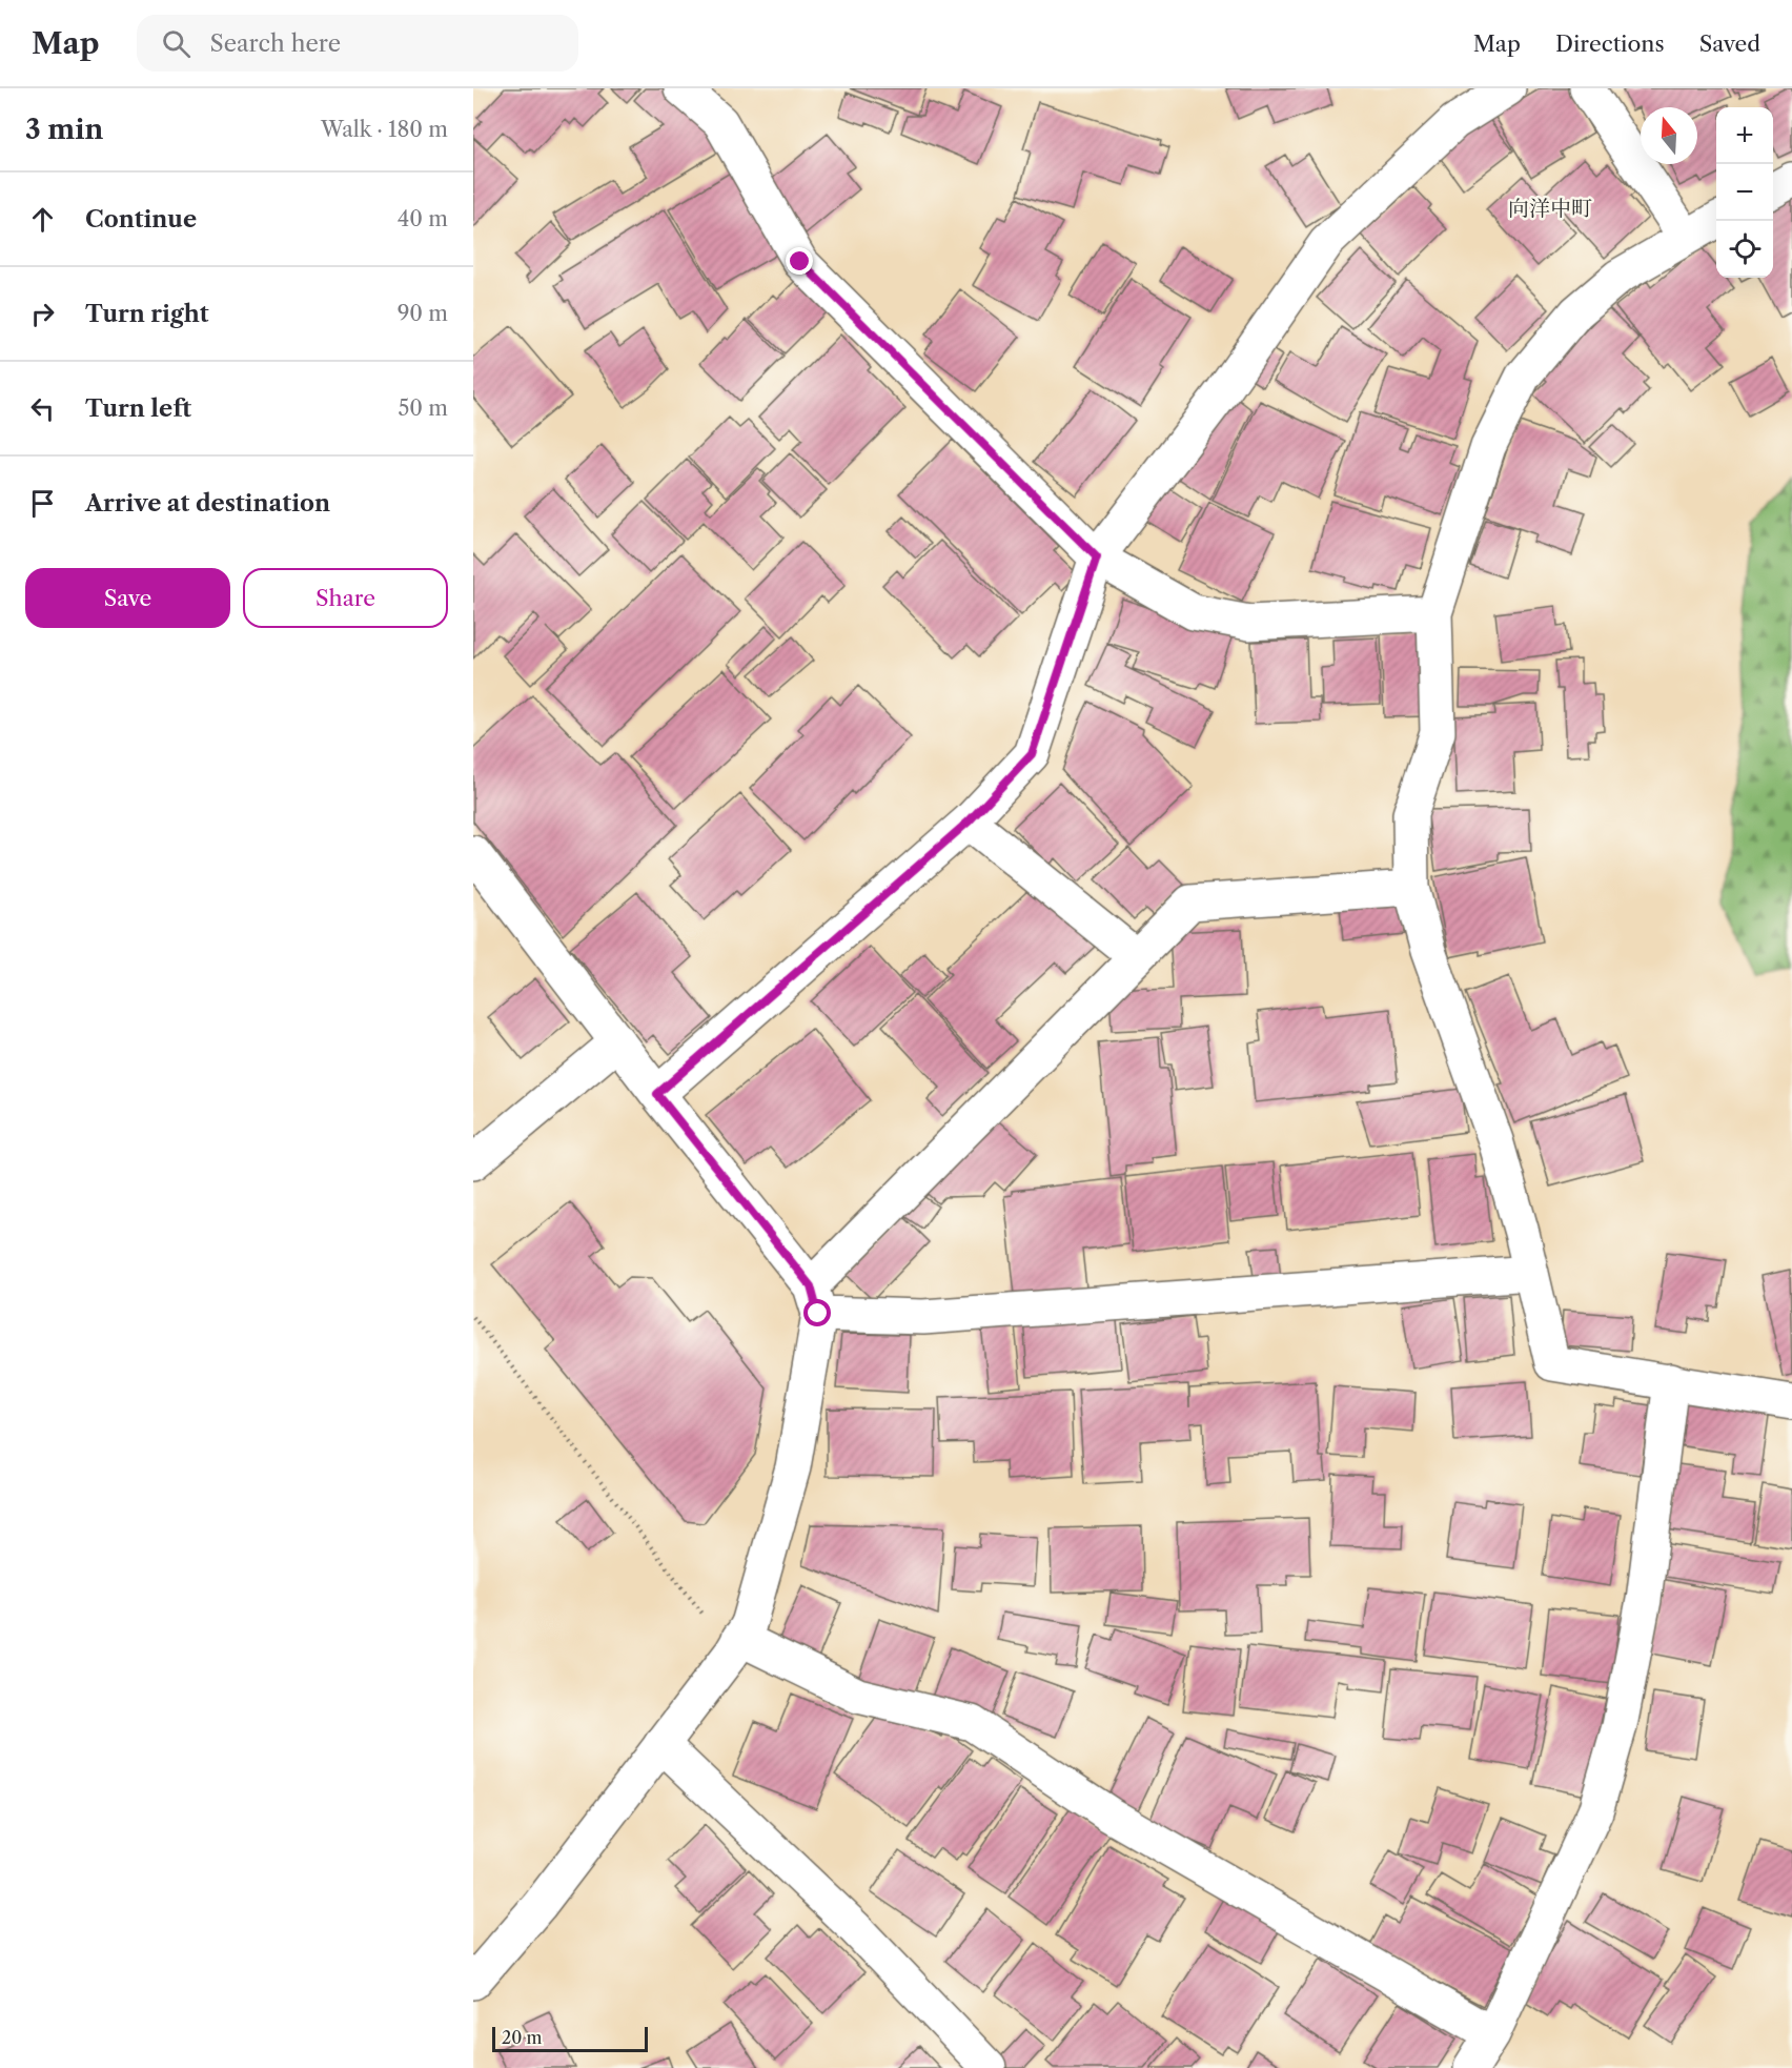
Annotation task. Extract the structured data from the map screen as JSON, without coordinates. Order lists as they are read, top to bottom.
{
  "districts": ["向洋中町"],
  "scale_bar": "20 m",
  "north": "top",
  "page": {
    "header": "Map",
    "search": "Search here",
    "nav": ["Map", "Directions", "Saved"],
    "heading": ["3 min", "Walk · 180 m"],
    "map_buttons": ["+", "−"],
    "list": [
      ["Continue", "40 m"],
      ["Turn right", "90 m"],
      ["Turn left", "50 m"],
      "Arrive at destination"
    ],
    "buttons": ["Save", "Share"],
    "scale": "20 m"
  }
}
